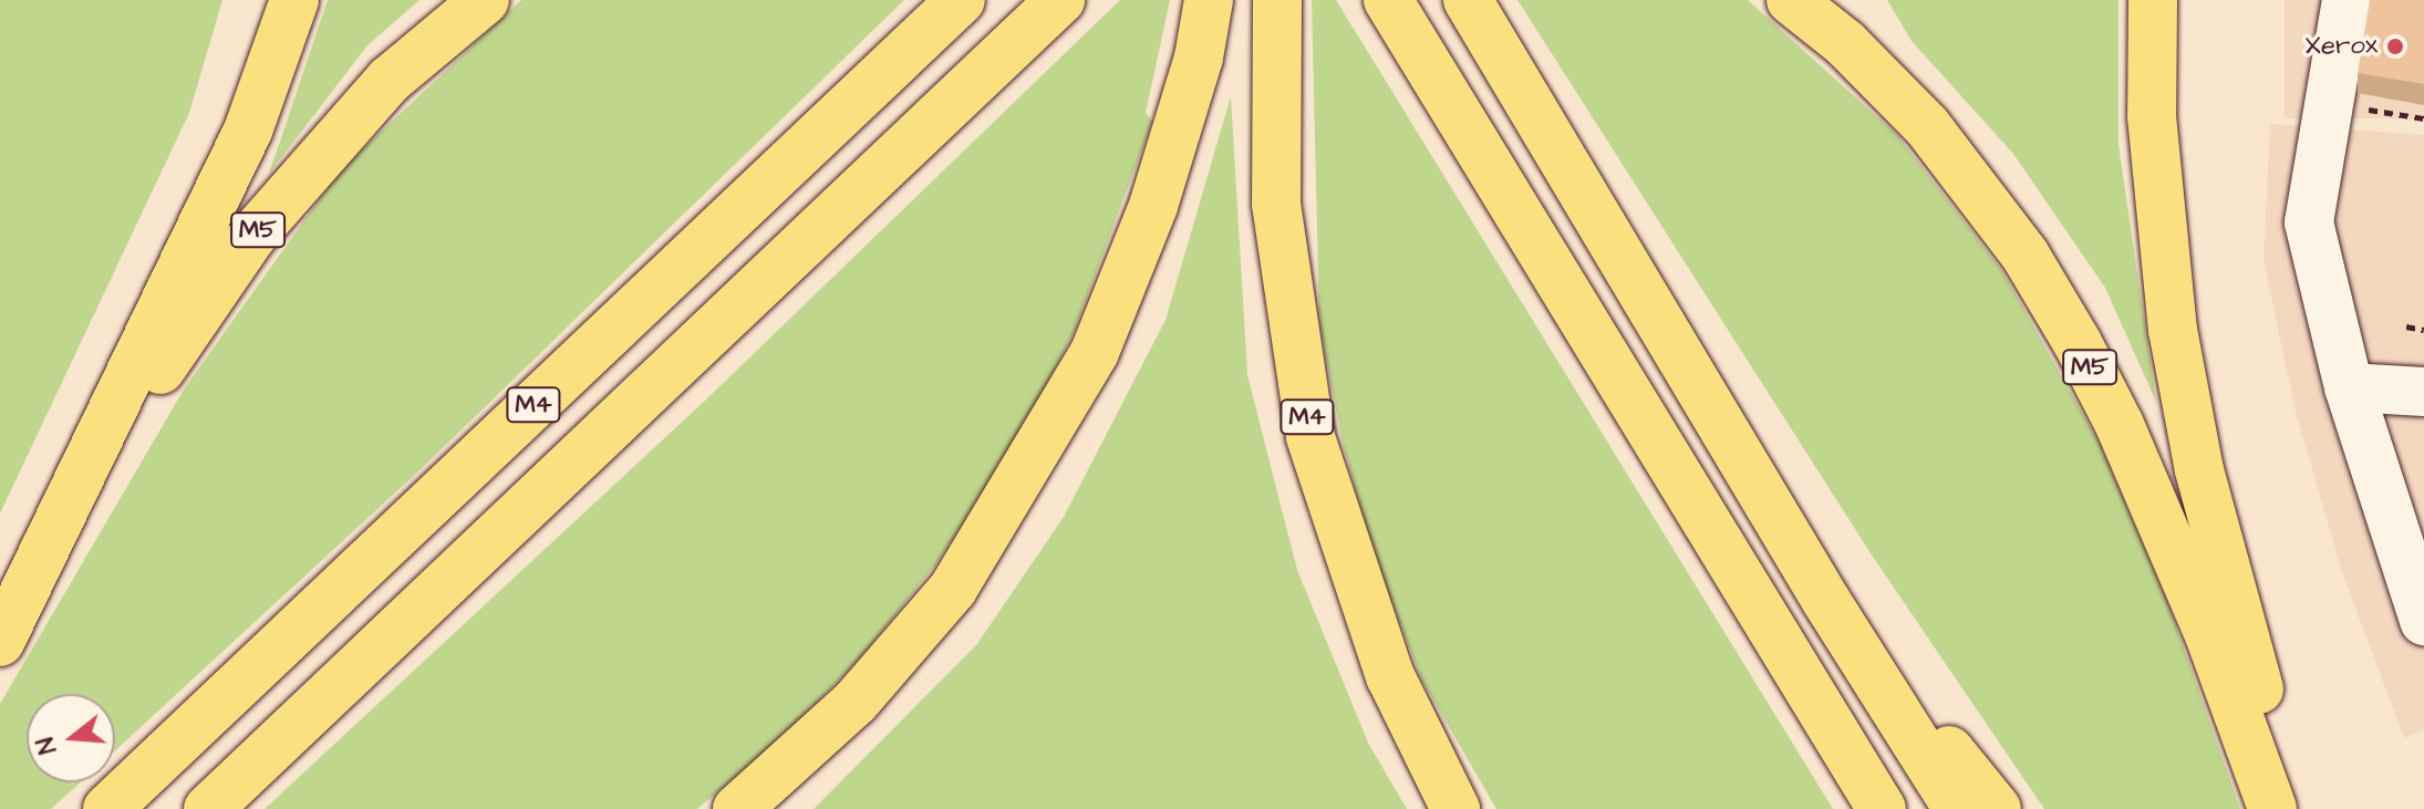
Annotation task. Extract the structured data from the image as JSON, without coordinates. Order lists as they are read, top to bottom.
{
  "streets": {
    "highway": ["M5", "M4"]
  },
  "places": ["Xerox"],
  "north": "left"
}
